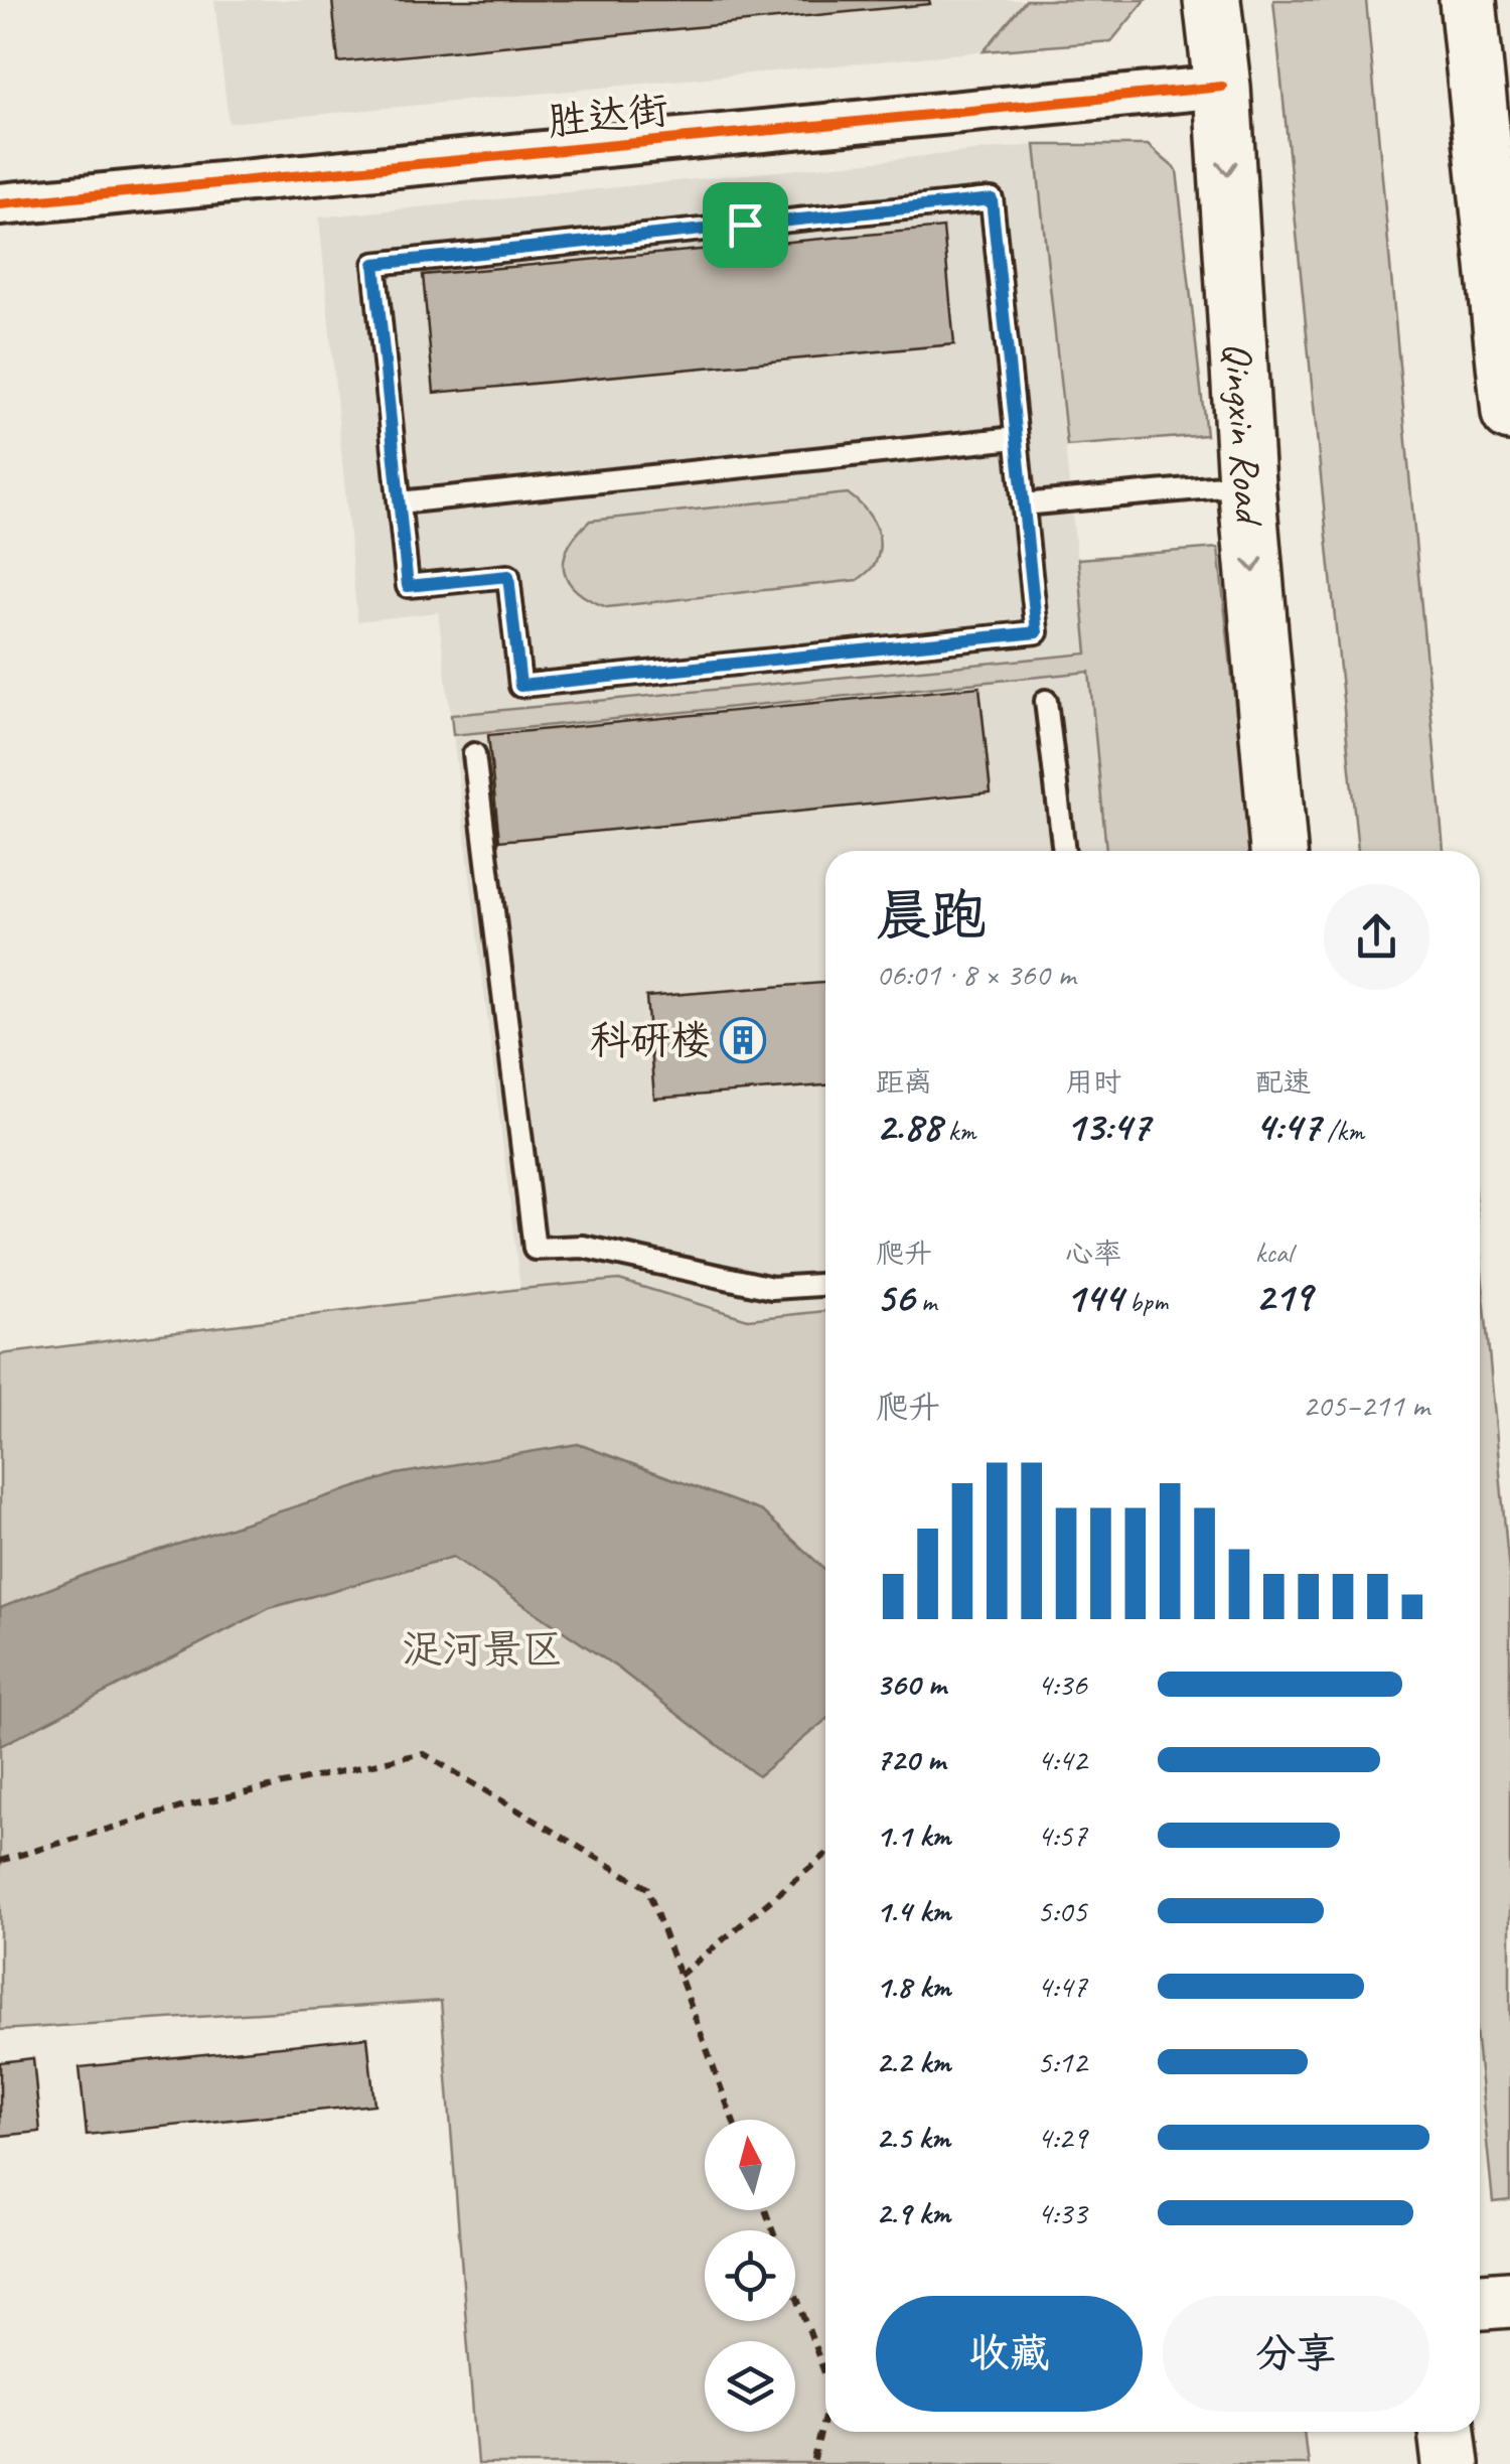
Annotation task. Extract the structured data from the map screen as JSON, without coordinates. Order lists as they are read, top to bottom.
{
  "streets": {
    "main road": ["Qingxin Road"],
    "street": ["胜达街"]
  },
  "crossings": [
    ["胜达街", "Qingxin Road"]
  ],
  "parks": ["浞河景区"],
  "places": {
    "building": ["科研楼"]
  },
  "north": "top",
  "page": {
    "heading": ["晨跑", "06:01 · 8 × 360 m"],
    "stats": [
      ["距离", "2.88 km"],
      ["用时", "13:47"],
      ["配速", "4:47 /km"],
      ["爬升", "56 m"],
      ["心率", "144 bpm"],
      ["kcal", "219"]
    ],
    "chart": ["爬升", "205–211 m"],
    "list": [
      {
        "name": "360 m",
        "note": "4:36"
      },
      {
        "name": "720 m",
        "note": "4:42"
      },
      {
        "name": "1.1 km",
        "note": "4:57"
      },
      {
        "name": "1.4 km",
        "note": "5:05"
      },
      {
        "name": "1.8 km",
        "note": "4:47"
      },
      {
        "name": "2.2 km",
        "note": "5:12"
      },
      {
        "name": "2.5 km",
        "note": "4:29"
      },
      {
        "name": "2.9 km",
        "note": "4:33"
      }
    ],
    "buttons": ["收藏", "分享"]
  }
}
